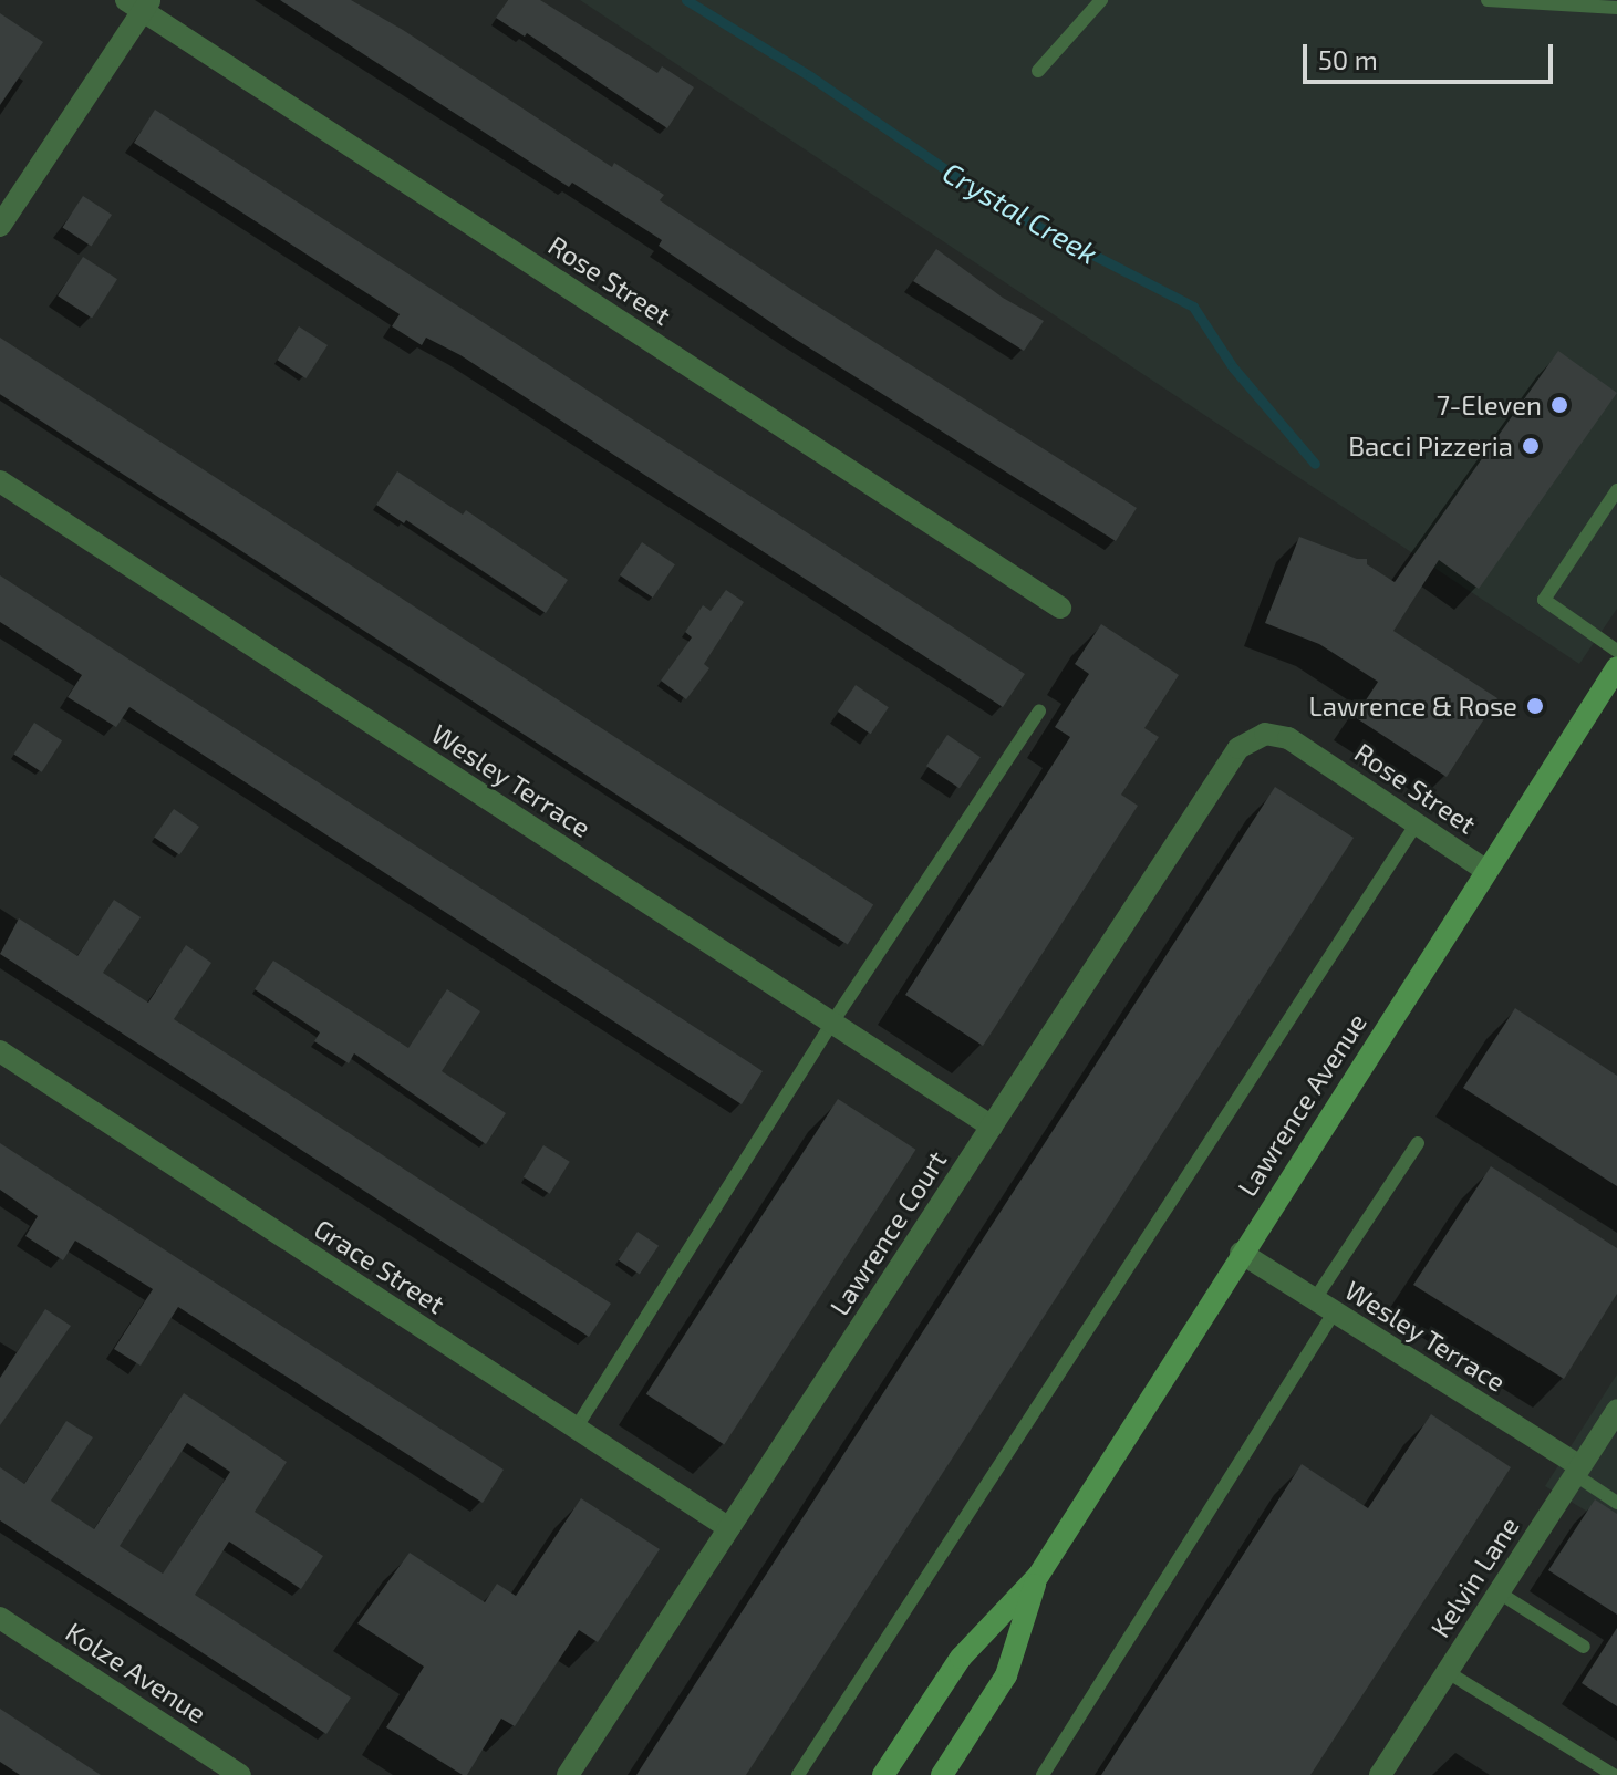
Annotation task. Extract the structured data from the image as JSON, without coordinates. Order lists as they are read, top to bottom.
{
  "streets": {
    "main road": ["Lawrence Avenue"],
    "street": [
      "Rose Street",
      "Wesley Terrace",
      "Lawrence Court",
      "Grace Street",
      "Kelvin Lane",
      "Kolze Avenue"
    ]
  },
  "crossings": [
    ["Rose Street", "Lawrence Avenue"],
    ["Rose Street", "Lawrence Court"],
    ["Wesley Terrace", "Lawrence Avenue"],
    ["Wesley Terrace", "Lawrence Court"],
    ["Wesley Terrace", "Kelvin Lane"],
    ["Lawrence Court", "Grace Street"]
  ],
  "water": ["Crystal Creek"],
  "places": ["7-Eleven", "Bacci Pizzeria", "Lawrence & Rose"],
  "scale_bar": "50 m"
}
